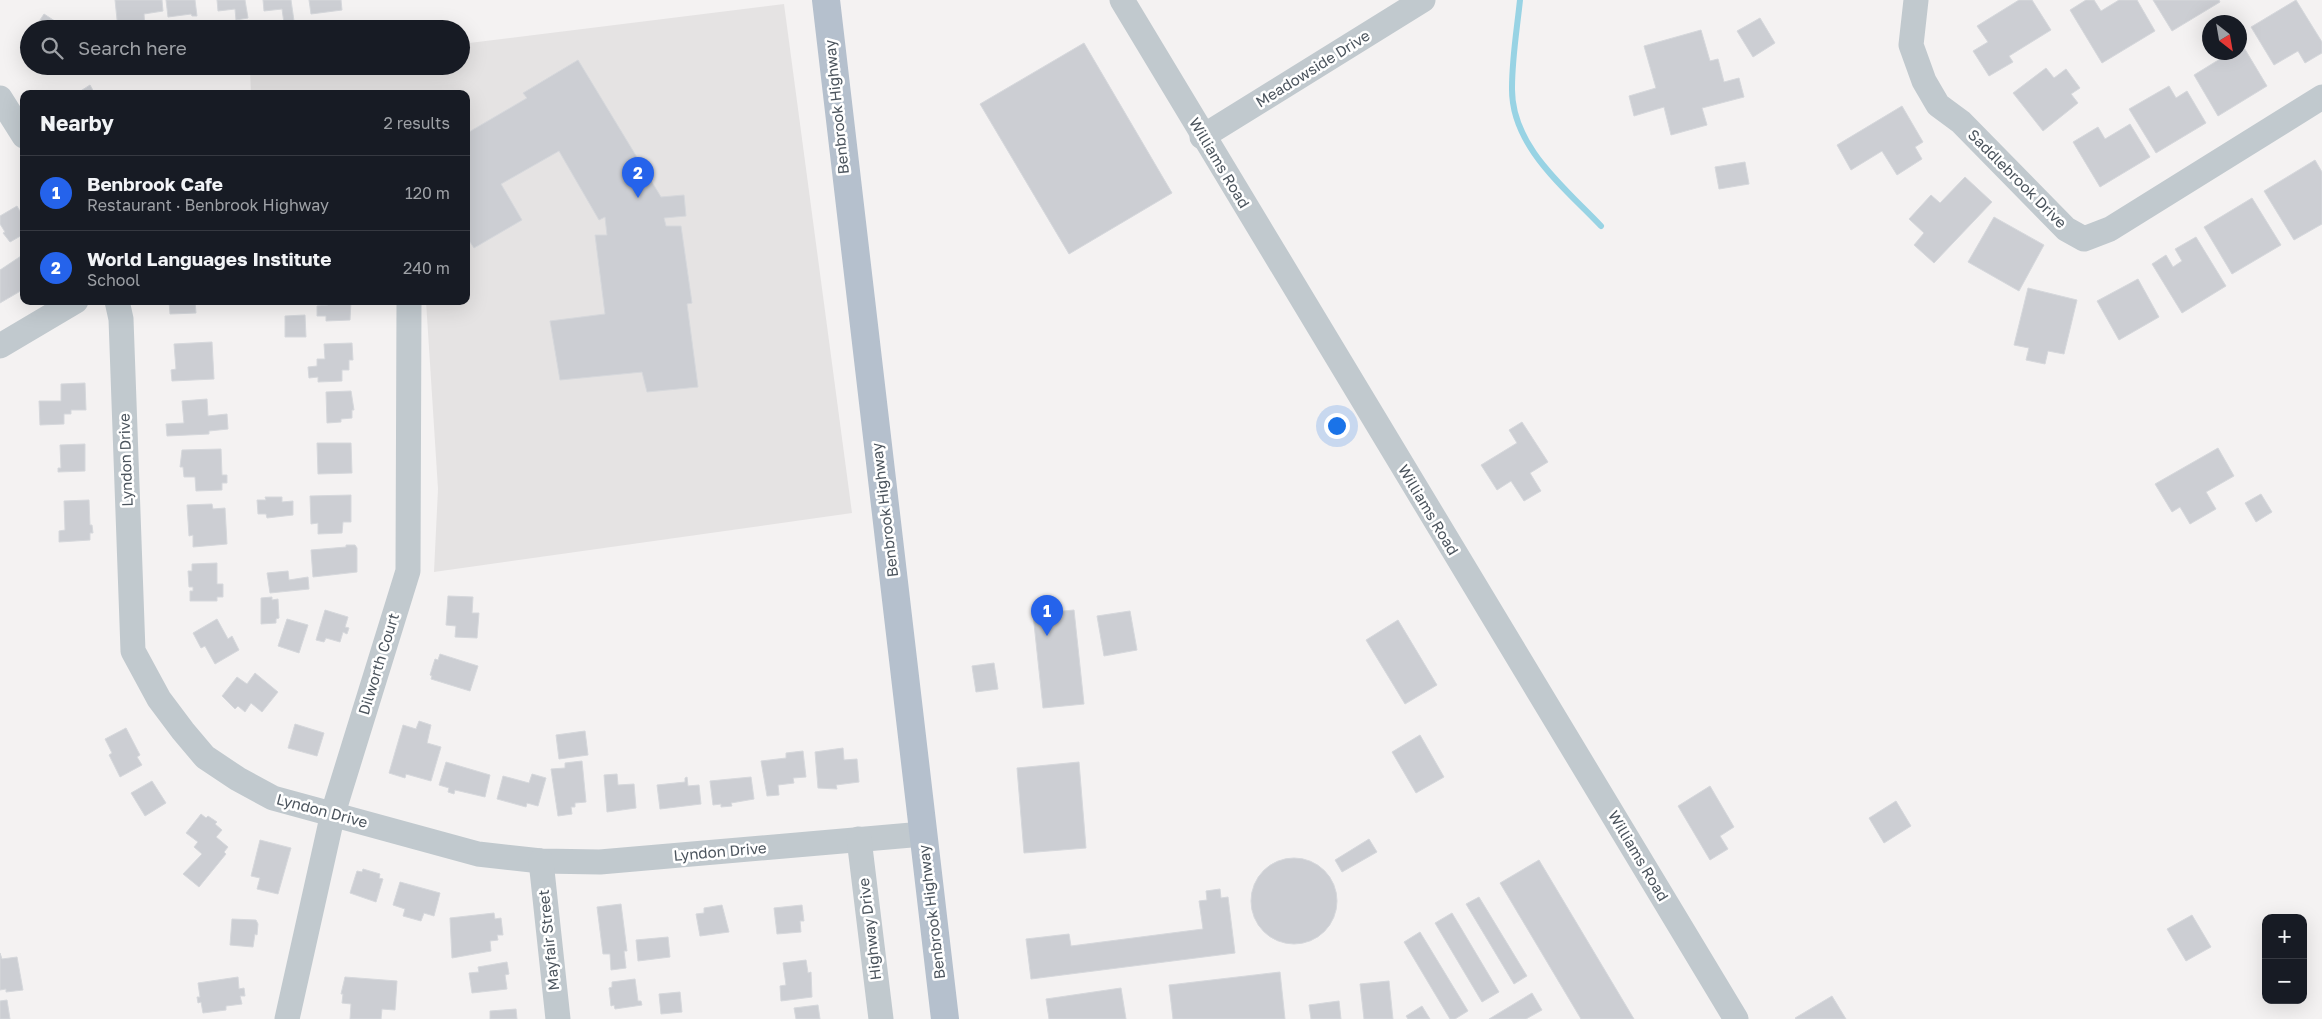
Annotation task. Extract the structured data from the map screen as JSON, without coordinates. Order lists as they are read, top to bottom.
{
  "streets": {
    "main road": ["Benbrook Highway"],
    "street": [
      "Meadowside Drive",
      "Williams Road",
      "Saddlebrook Drive",
      "Lyndon Drive",
      "Dilworth Court",
      "Highway Drive",
      "Mayfair Street"
    ]
  },
  "crossings": [
    ["Meadowside Drive", "Williams Road"],
    ["Benbrook Highway", "Lyndon Drive"],
    ["Lyndon Drive", "Dilworth Court"],
    ["Lyndon Drive", "Highway Drive"],
    ["Lyndon Drive", "Mayfair Street"]
  ],
  "north": "bottom right",
  "page": {
    "search": "Search here",
    "heading": ["Nearby", "2 results"],
    "list": [
      {
        "mark": "1",
        "name": "Benbrook Cafe",
        "note": "Restaurant · Benbrook Highway",
        "value": "120 m"
      },
      {
        "mark": "2",
        "name": "World Languages Institute",
        "note": "School",
        "value": "240 m"
      }
    ],
    "pins": ["2", "1"],
    "map_buttons": ["+", "−"]
  }
}
